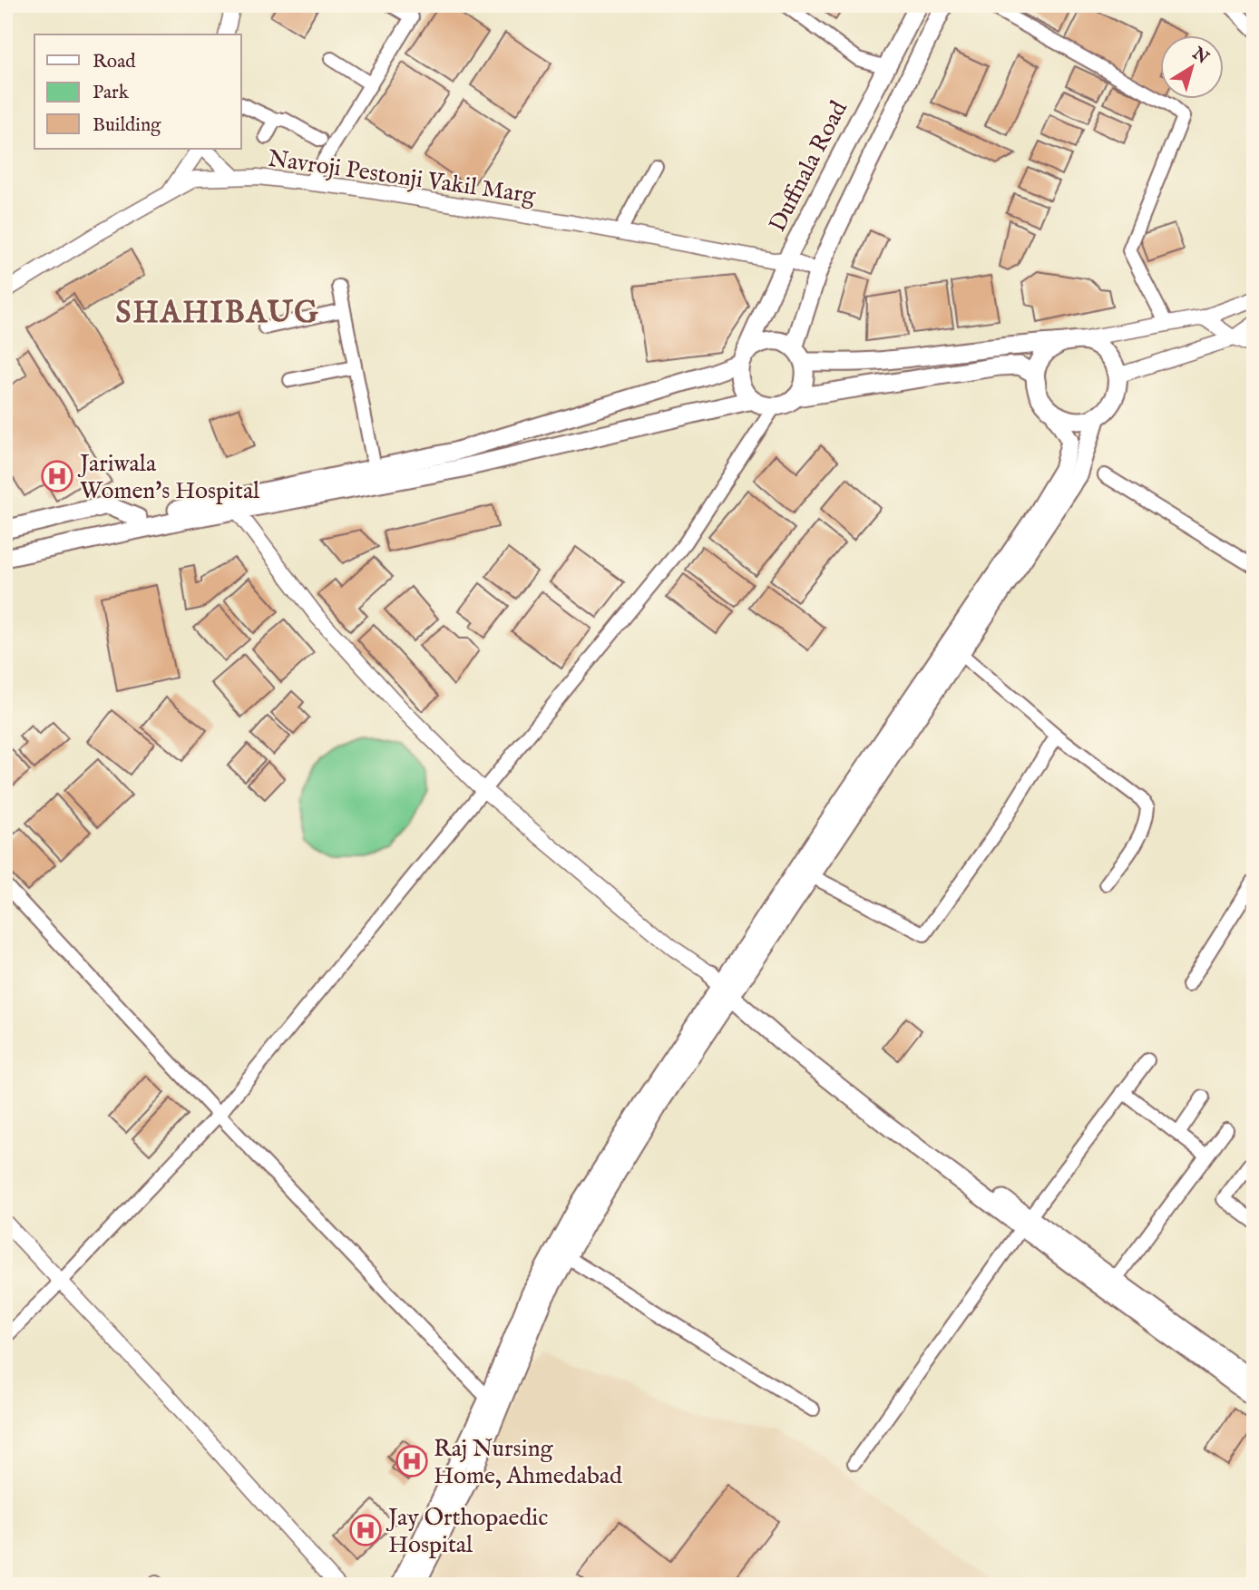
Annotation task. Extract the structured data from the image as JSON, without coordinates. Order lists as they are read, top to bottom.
{
  "streets": {
    "main road": ["Duffnala Road"],
    "street": ["Navroji Pestonji Vakil Marg"]
  },
  "crossings": [
    ["Duffnala Road", "Navroji Pestonji Vakil Marg"]
  ],
  "districts": ["SHAHIBAUG"],
  "places": {
    "hospital": ["Jariwala Women's Hospital", "Raj Nursing Home, Ahmedabad", "Jay Orthopaedic Hospital"]
  },
  "legend": ["Road", "Park", "Building"],
  "north": "top right"
}
